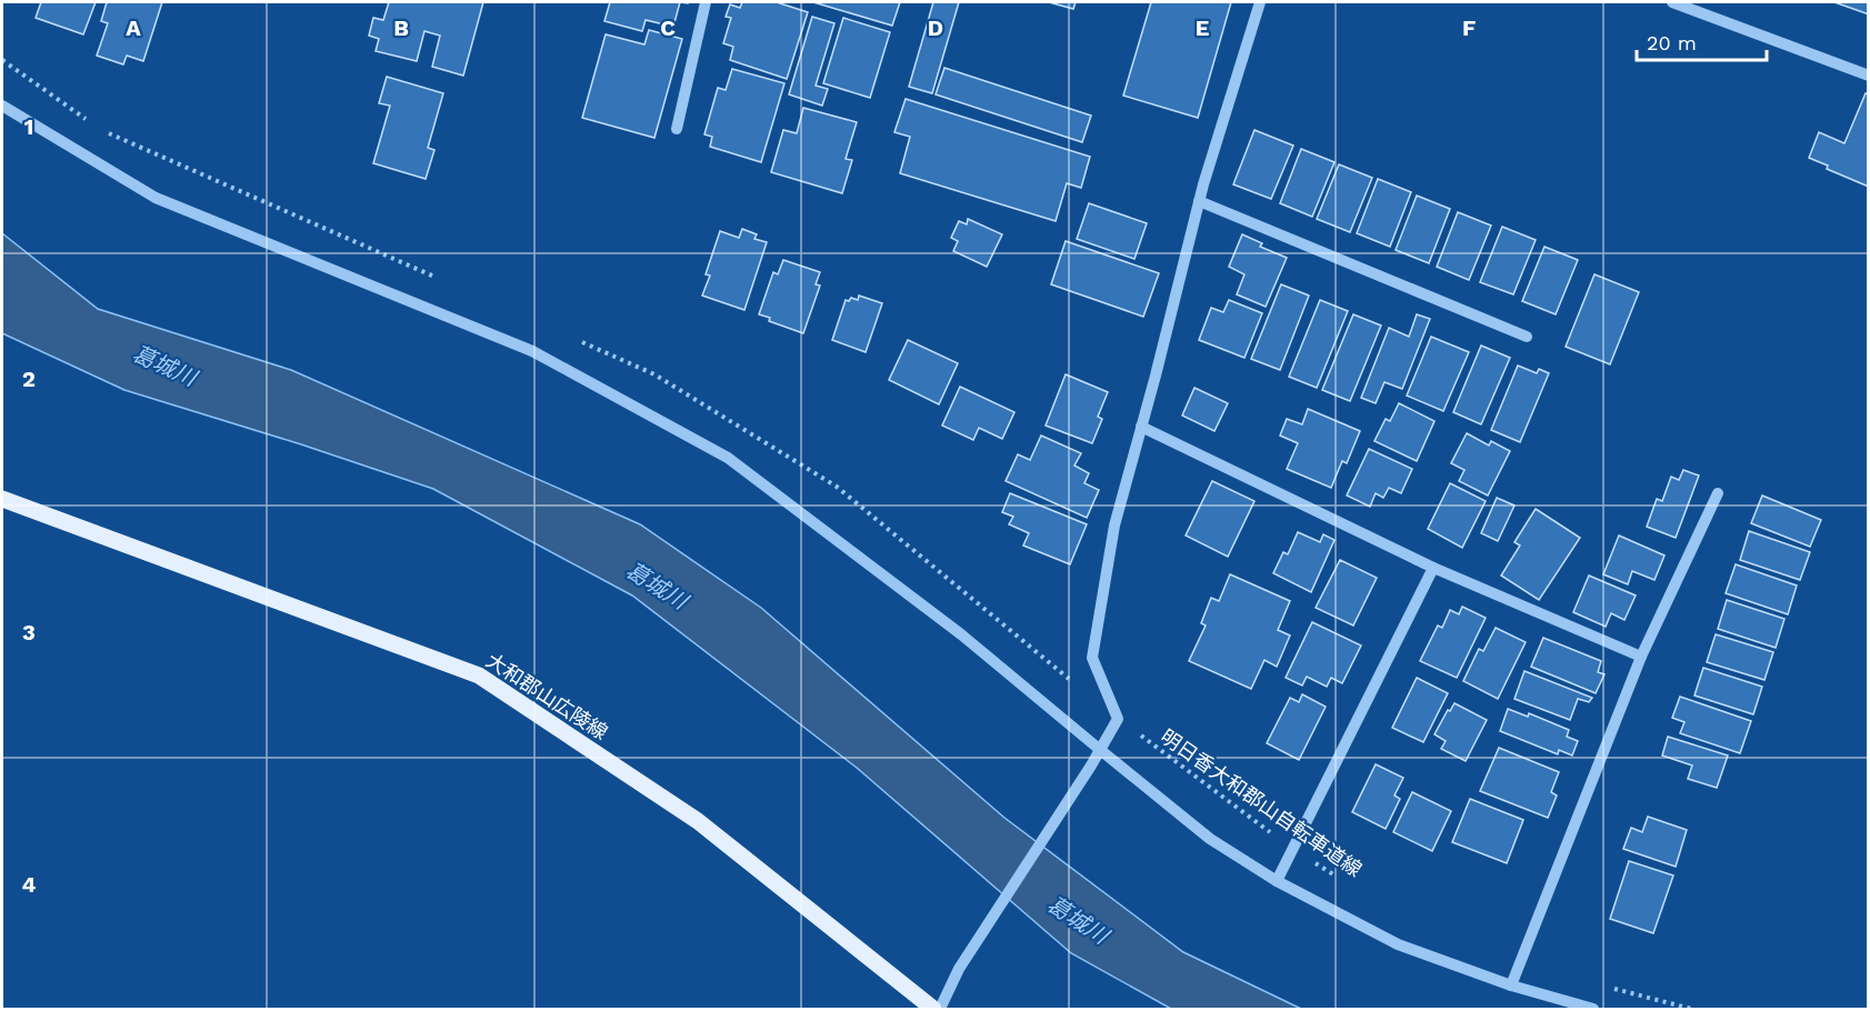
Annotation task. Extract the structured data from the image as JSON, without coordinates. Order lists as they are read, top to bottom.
{
  "streets": {
    "main road": ["大和郡山広陵線"],
    "path": ["明日香大和郡山自転車道線"]
  },
  "water": ["葛城川"],
  "scale_bar": "20 m",
  "grid": {
    "columns": [
      "A",
      "B",
      "C",
      "D",
      "E",
      "F"
    ],
    "rows": [
      "1",
      "2",
      "3",
      "4"
    ]
  }
}
